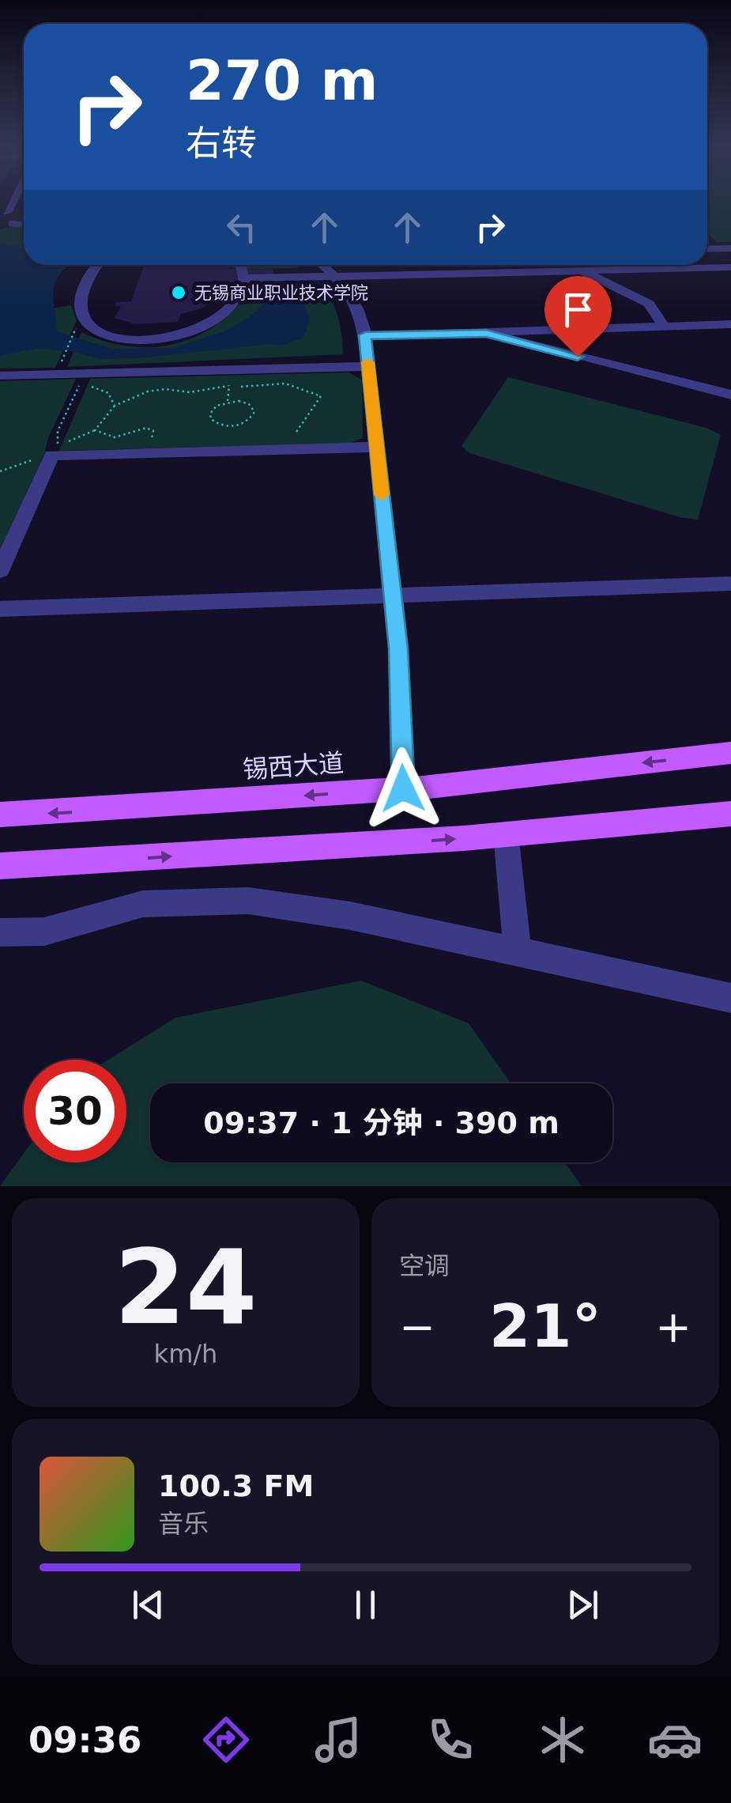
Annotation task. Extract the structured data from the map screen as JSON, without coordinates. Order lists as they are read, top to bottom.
{
  "streets": {
    "main road": ["锡西大道"]
  },
  "places": ["无锡商业职业技术学院"],
  "page": {
    "turn": ["270 m", "右转"],
    "limit": "30",
    "trip": "09:37 · 1 分钟 · 390 m",
    "tile": [
      ["24", "km/h"],
      "空调"
    ],
    "heat": ["−", "21°", "+"],
    "song": ["100.3 FM", "音乐"],
    "tabs": "09:36"
  }
}
